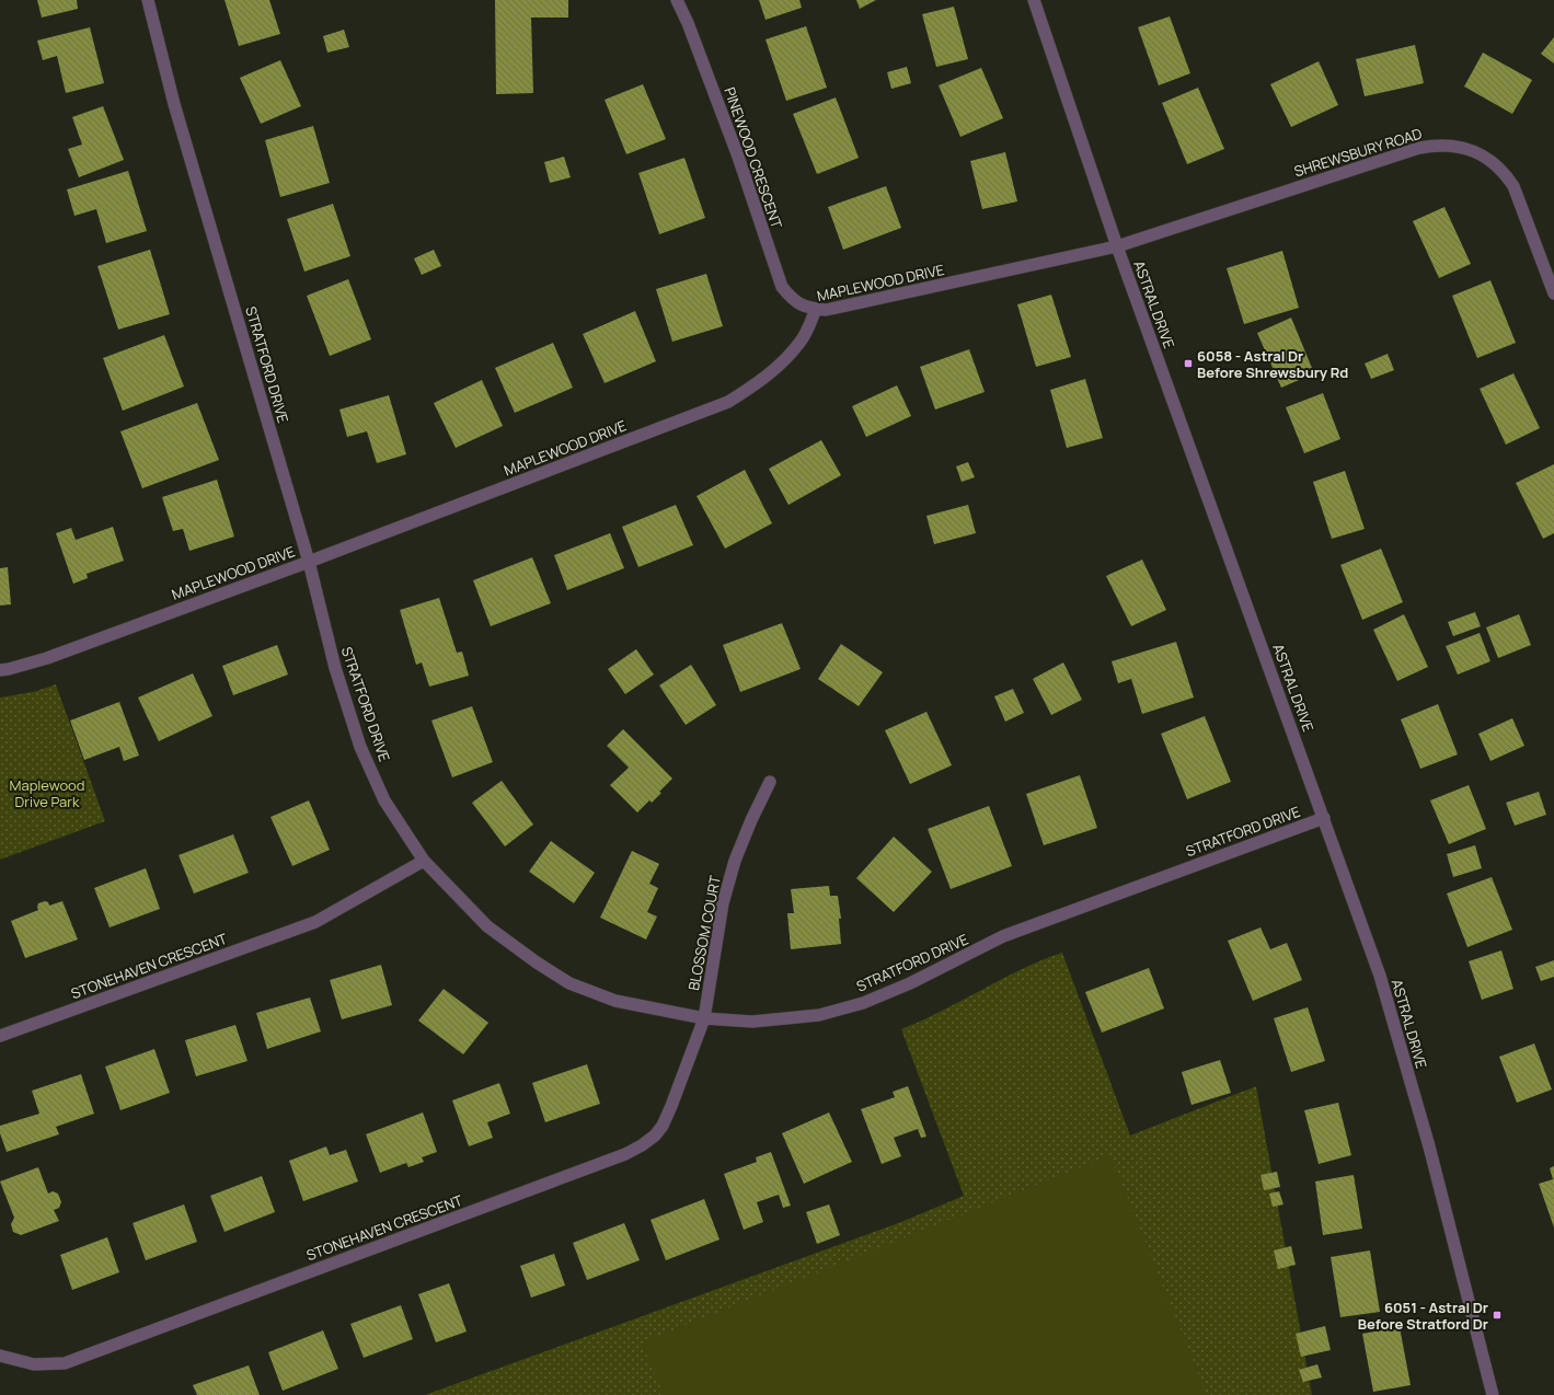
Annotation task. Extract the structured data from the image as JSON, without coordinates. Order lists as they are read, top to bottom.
{
  "streets": {
    "street": [
      "SHREWSBURY ROAD",
      "PINEWOOD CRESCENT",
      "MAPLEWOOD DRIVE",
      "ASTRAL DRIVE",
      "STRATFORD DRIVE",
      "BLOSSOM COURT",
      "STONEHAVEN CRESCENT"
    ]
  },
  "crossings": [
    ["SHREWSBURY ROAD", "MAPLEWOOD DRIVE"],
    ["SHREWSBURY ROAD", "ASTRAL DRIVE"],
    ["PINEWOOD CRESCENT", "MAPLEWOOD DRIVE"],
    ["MAPLEWOOD DRIVE", "ASTRAL DRIVE"],
    ["MAPLEWOOD DRIVE", "STRATFORD DRIVE"],
    ["ASTRAL DRIVE", "STRATFORD DRIVE"],
    ["STRATFORD DRIVE", "BLOSSOM COURT"],
    ["STRATFORD DRIVE", "STONEHAVEN CRESCENT"],
    ["BLOSSOM COURT", "STONEHAVEN CRESCENT"]
  ],
  "parks": ["Maplewood Drive Park"],
  "places": {
    "transit": ["6058 - Astral Dr Before Shrewsbury Rd", "6051 - Astral Dr Before Stratford Dr"]
  }
}
